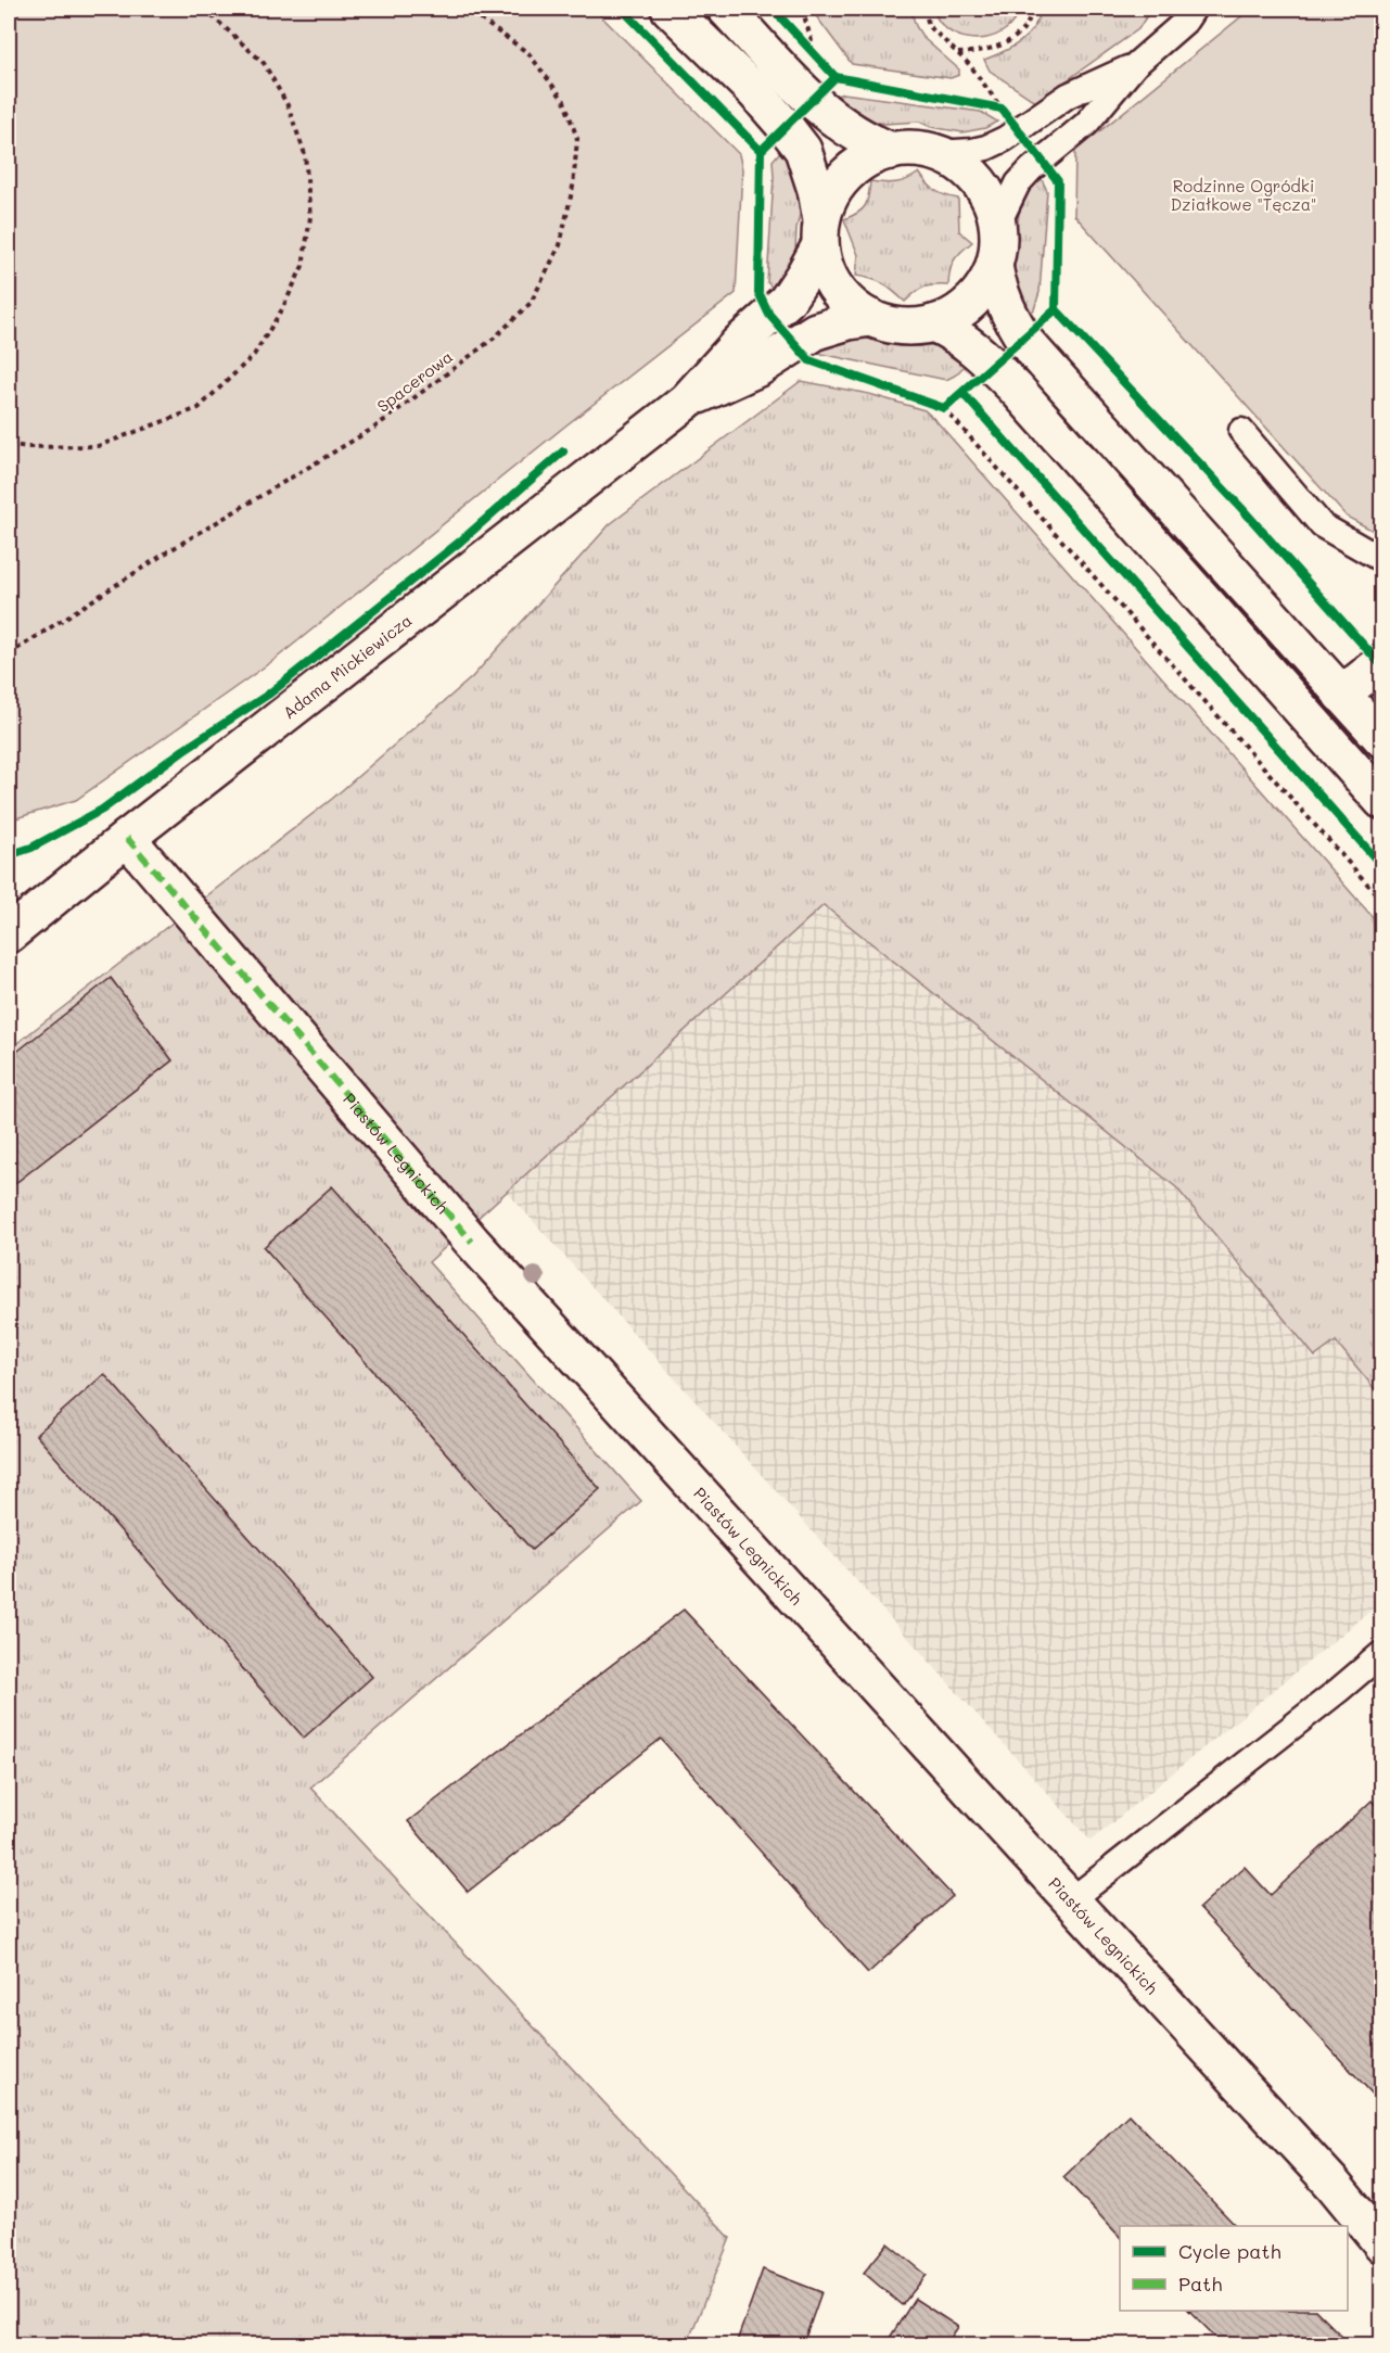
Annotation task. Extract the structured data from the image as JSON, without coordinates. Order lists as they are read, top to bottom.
{
  "streets": {
    "street": ["Adama Mickiewicza", "Piastów Legnickich"],
    "path": ["Spacerowa"]
  },
  "crossings": [
    ["Adama Mickiewicza", "Piastów Legnickich"]
  ],
  "parks": ["Rodzinne Ogródki Działkowe \"Tęcza\""],
  "legend": ["Cycle path", "Path"]
}
